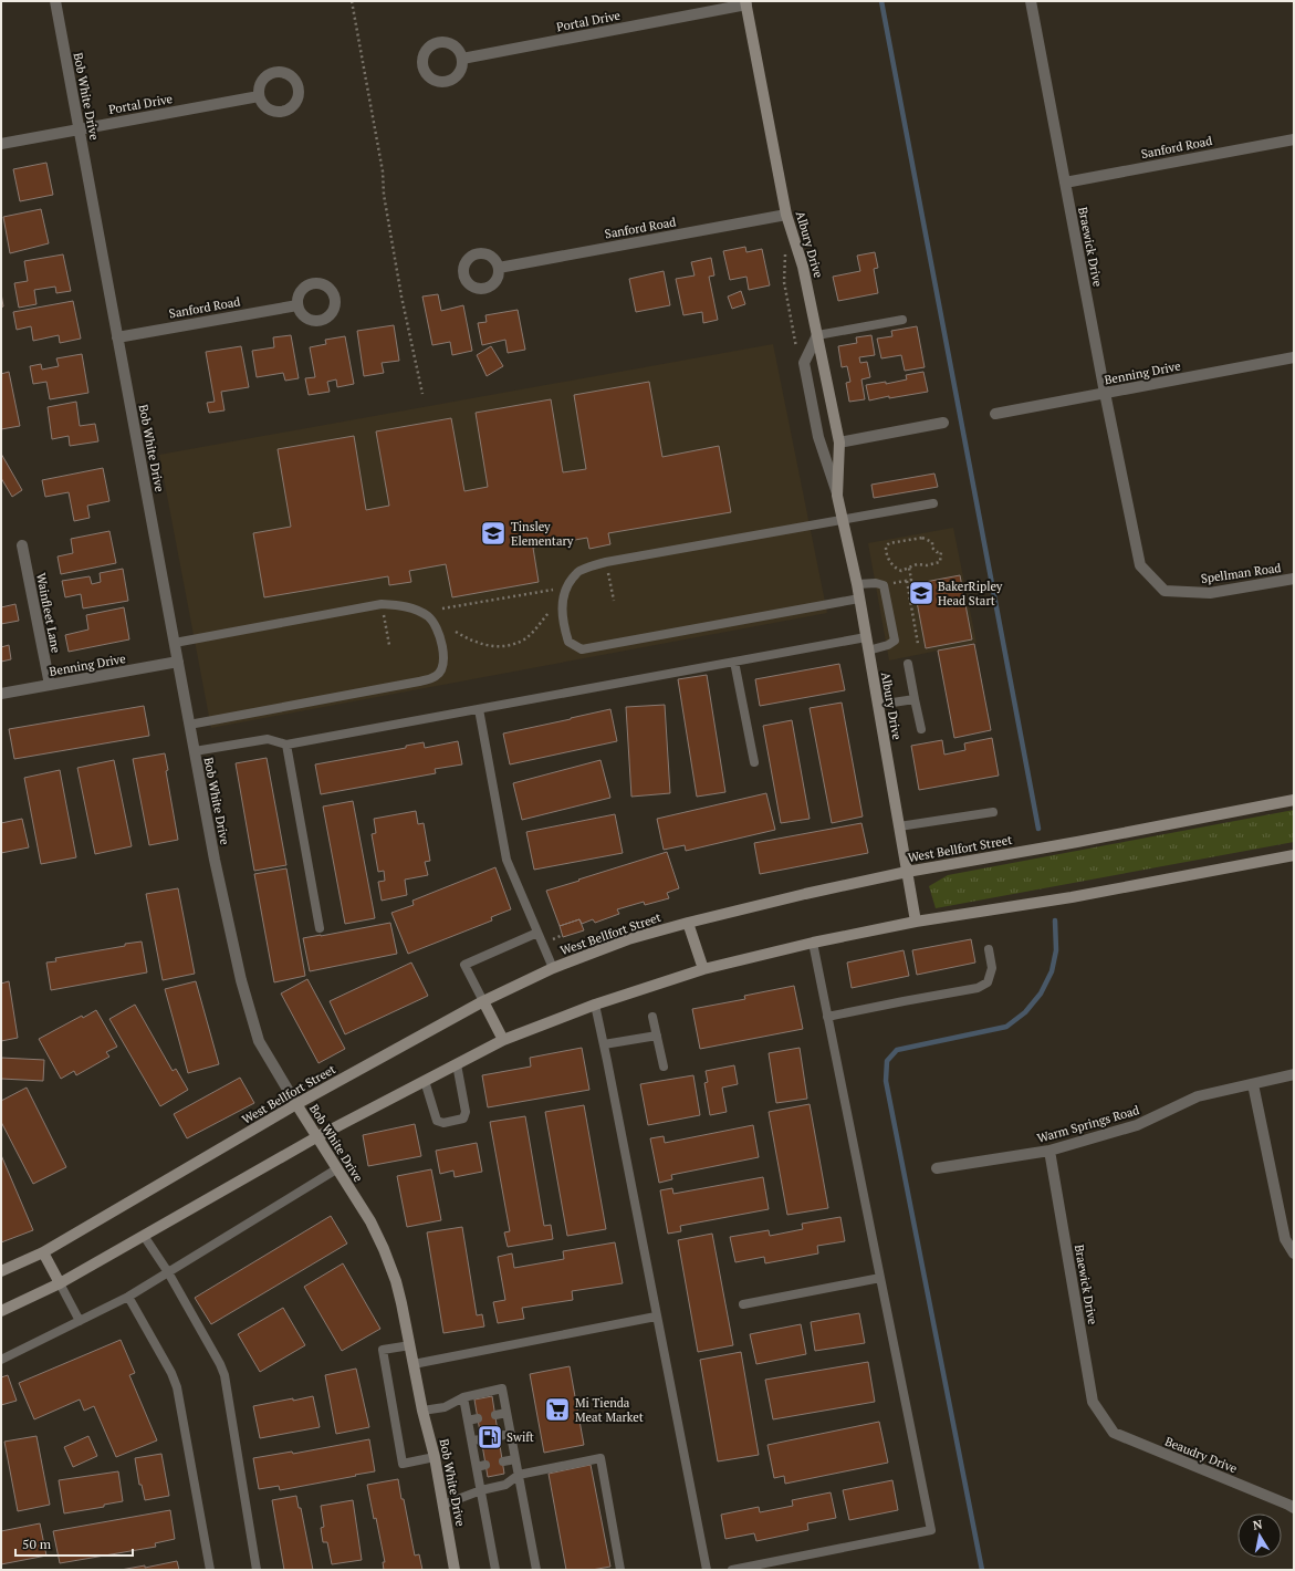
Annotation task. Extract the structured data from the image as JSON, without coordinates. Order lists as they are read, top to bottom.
{
  "streets": {
    "main road": ["Bob White Drive", "Albury Drive", "West Bellfort Street"],
    "street": [
      "Portal Drive",
      "Sanford Road",
      "Braewick Drive",
      "Benning Drive",
      "Spellman Road",
      "Wainfleet Lane",
      "Warm Springs Road",
      "Beaudry Drive"
    ]
  },
  "crossings": [
    ["Portal Drive", "Bob White Drive"],
    ["Portal Drive", "Albury Drive"],
    ["Bob White Drive", "Sanford Road"],
    ["Bob White Drive", "Benning Drive"],
    ["Bob White Drive", "West Bellfort Street"],
    ["Sanford Road", "Albury Drive"],
    ["Sanford Road", "Braewick Drive"],
    ["Albury Drive", "West Bellfort Street"],
    ["Braewick Drive", "Benning Drive"],
    ["Braewick Drive", "Spellman Road"],
    ["Braewick Drive", "Warm Springs Road"],
    ["Braewick Drive", "Beaudry Drive"],
    ["Benning Drive", "Wainfleet Lane"]
  ],
  "places": {
    "school or university": ["Tinsley Elementary", "BakerRipley Head Start"],
    "supermarket": ["Mi Tienda Meat Market"],
    "fuel station": ["Swift"]
  },
  "scale_bar": "50 m",
  "north": "top"
}
